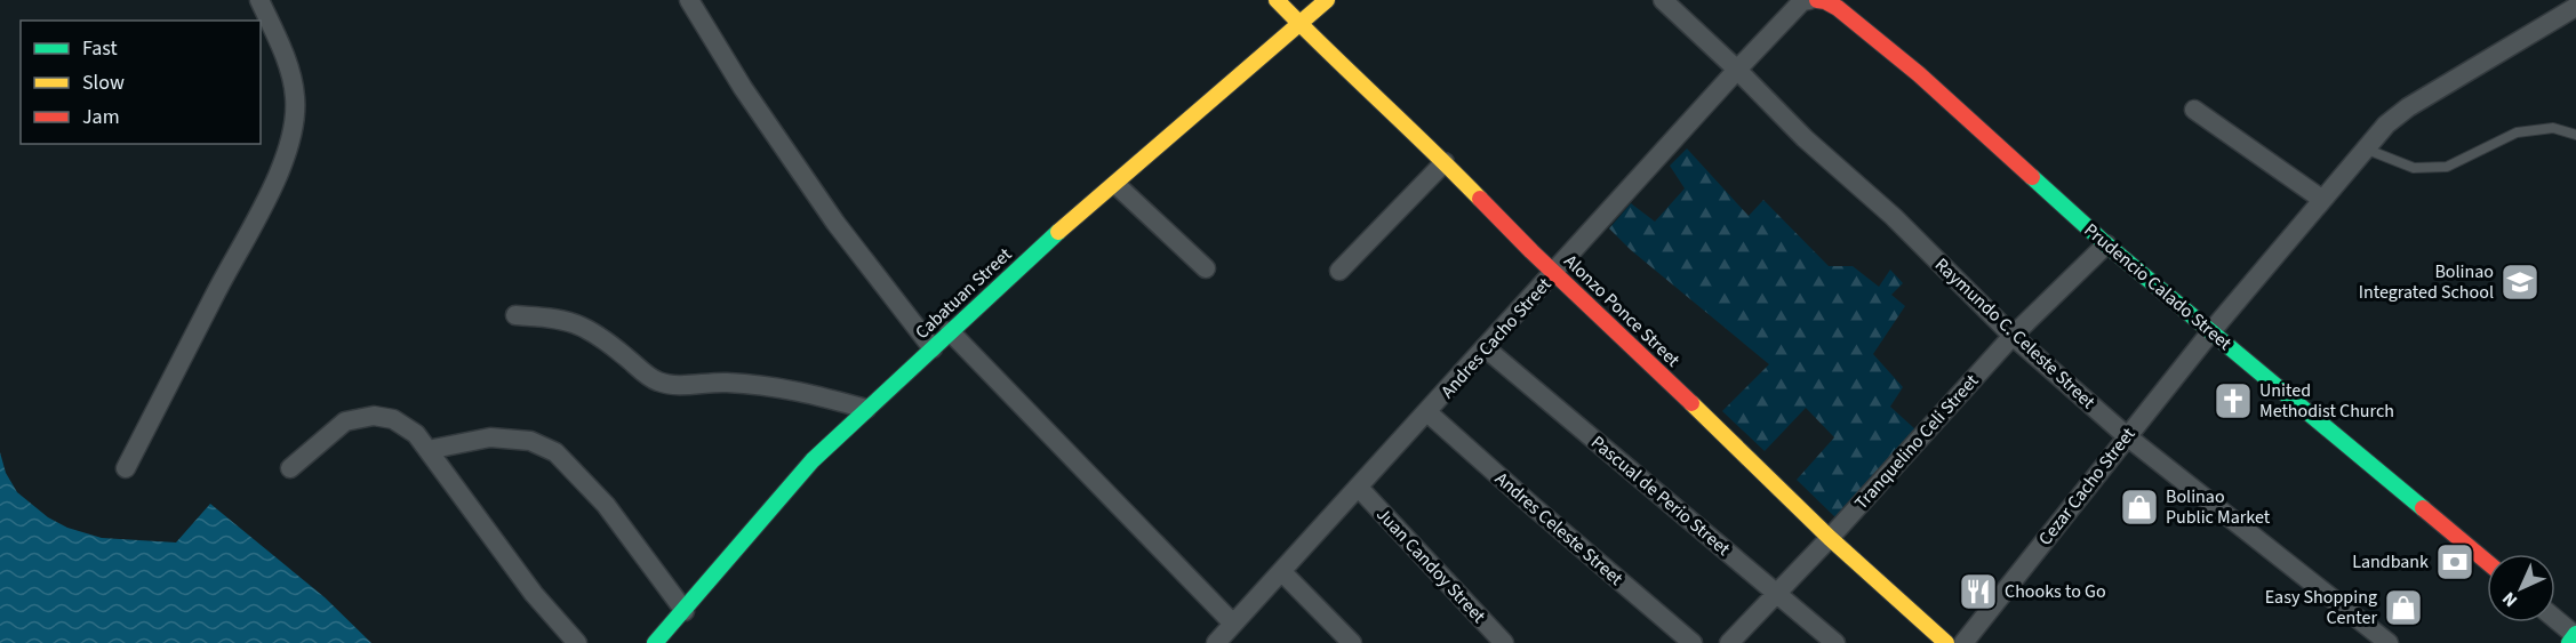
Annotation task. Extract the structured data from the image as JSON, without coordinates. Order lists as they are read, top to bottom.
{
  "streets": {
    "street": [
      "Prudencio Calado Street",
      "Cabatuan Street",
      "Alonzo Ponce Street",
      "Raymundo C. Celeste Street",
      "Andres Cacho Street",
      "Tranquelino Celi Street",
      "Cezar Cacho Street",
      "Pascual de Perio Street",
      "Andres Celeste Street",
      "Juan Candoy Street"
    ]
  },
  "crossings": [
    ["Prudencio Calado Street", "Andres Cacho Street"],
    ["Prudencio Calado Street", "Tranquelino Celi Street"],
    ["Prudencio Calado Street", "Cezar Cacho Street"],
    ["Cabatuan Street", "Alonzo Ponce Street"],
    ["Alonzo Ponce Street", "Andres Cacho Street"],
    ["Alonzo Ponce Street", "Tranquelino Celi Street"],
    ["Raymundo C. Celeste Street", "Andres Cacho Street"],
    ["Raymundo C. Celeste Street", "Tranquelino Celi Street"],
    ["Raymundo C. Celeste Street", "Cezar Cacho Street"],
    ["Andres Cacho Street", "Pascual de Perio Street"],
    ["Andres Cacho Street", "Andres Celeste Street"],
    ["Andres Cacho Street", "Juan Candoy Street"],
    ["Tranquelino Celi Street", "Pascual de Perio Street"]
  ],
  "places": {
    "school or university": ["Bolinao Integrated School"],
    "church": ["United Methodist Church"],
    "shop": ["Bolinao Public Market", "Easy Shopping Center"],
    "bank": ["Landbank"],
    "restaurant": ["Chooks to Go"]
  },
  "legend": ["Fast", "Slow", "Jam"],
  "north": "bottom left"
}
